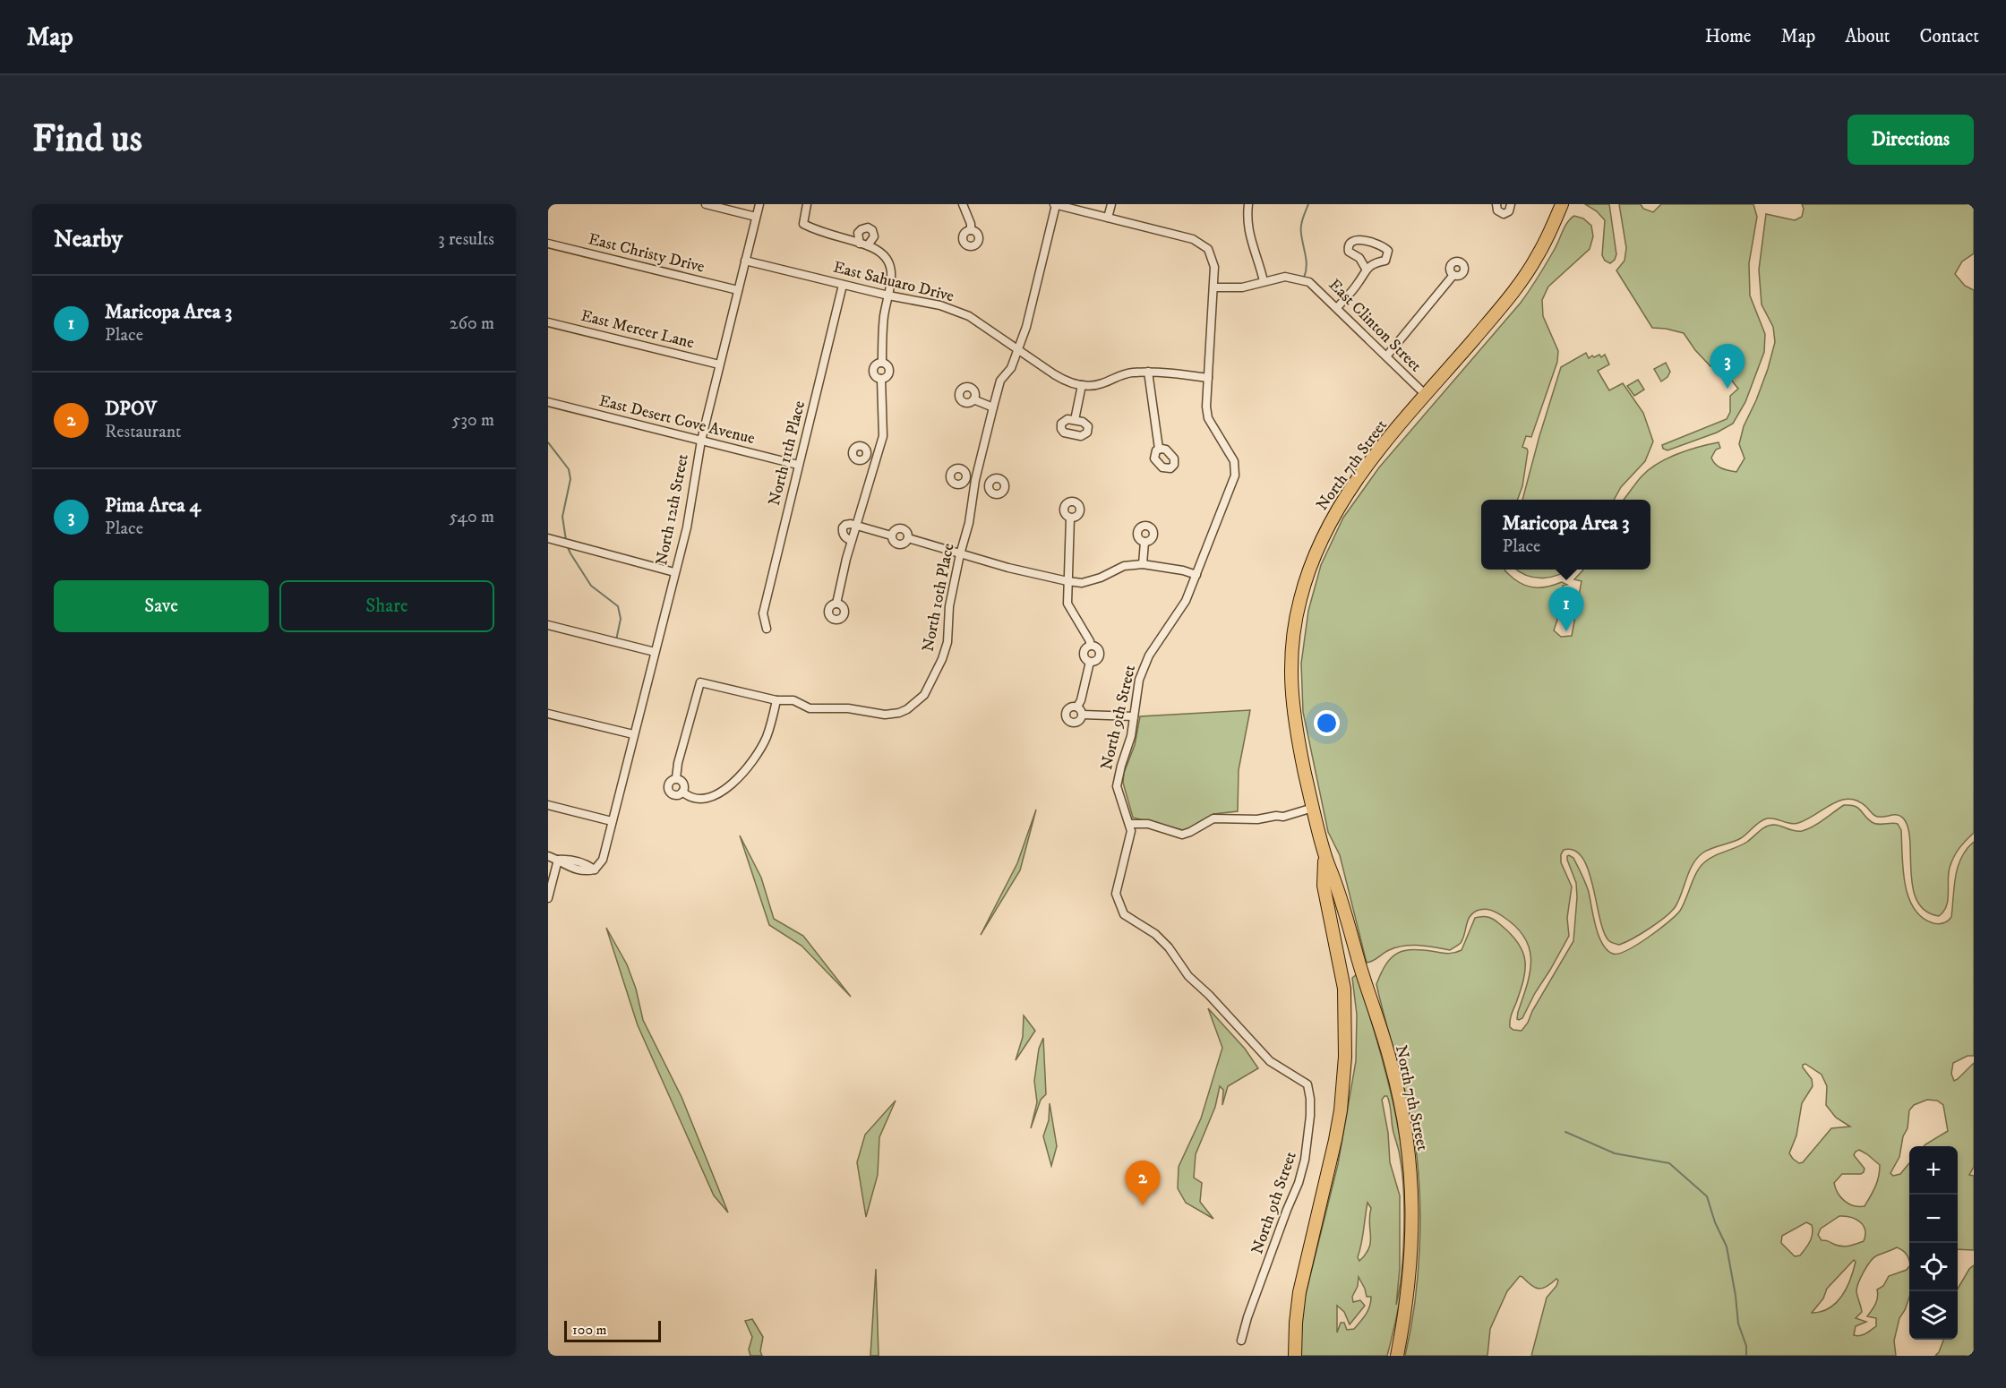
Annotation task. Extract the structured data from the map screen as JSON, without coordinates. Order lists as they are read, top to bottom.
{
  "streets": {
    "main road": ["North 7th Street"],
    "street": [
      "East Christy Drive",
      "East Sahuaro Drive",
      "East Clinton Street",
      "East Mercer Lane",
      "East Desert Cove Avenue",
      "North 11th Place",
      "North 12th Street",
      "North 10th Place",
      "North 9th Street"
    ]
  },
  "crossings": [
    ["East Christy Drive", "North 12th Street"],
    ["East Sahuaro Drive", "North 11th Place"],
    ["East Sahuaro Drive", "North 12th Street"],
    ["East Sahuaro Drive", "North 10th Place"],
    ["East Clinton Street", "North 7th Street"],
    ["East Clinton Street", "North 9th Street"],
    ["East Mercer Lane", "North 12th Street"],
    ["East Desert Cove Avenue", "North 11th Place"],
    ["East Desert Cove Avenue", "North 12th Street"]
  ],
  "scale_bar": "100 m",
  "page": {
    "header": "Map",
    "nav": [
      "Home",
      "Map",
      "About",
      "Contact"
    ],
    "buttons": [
      "Directions",
      ["Save", "Share"]
    ],
    "title": "Find us",
    "heading": ["Nearby", "3 results"],
    "list": [
      {
        "mark": "1",
        "name": "Maricopa Area 3",
        "note": "Place",
        "value": "260 m"
      },
      {
        "mark": "2",
        "name": "DPOV",
        "note": "Restaurant",
        "value": "530 m"
      },
      {
        "mark": "3",
        "name": "Pima Area 4",
        "note": "Place",
        "value": "540 m"
      }
    ],
    "pins": ["3", "1", "2"],
    "popup": ["Maricopa Area 3", "Place"],
    "map_buttons": ["+", "−"],
    "scale": "100 m"
  }
}
